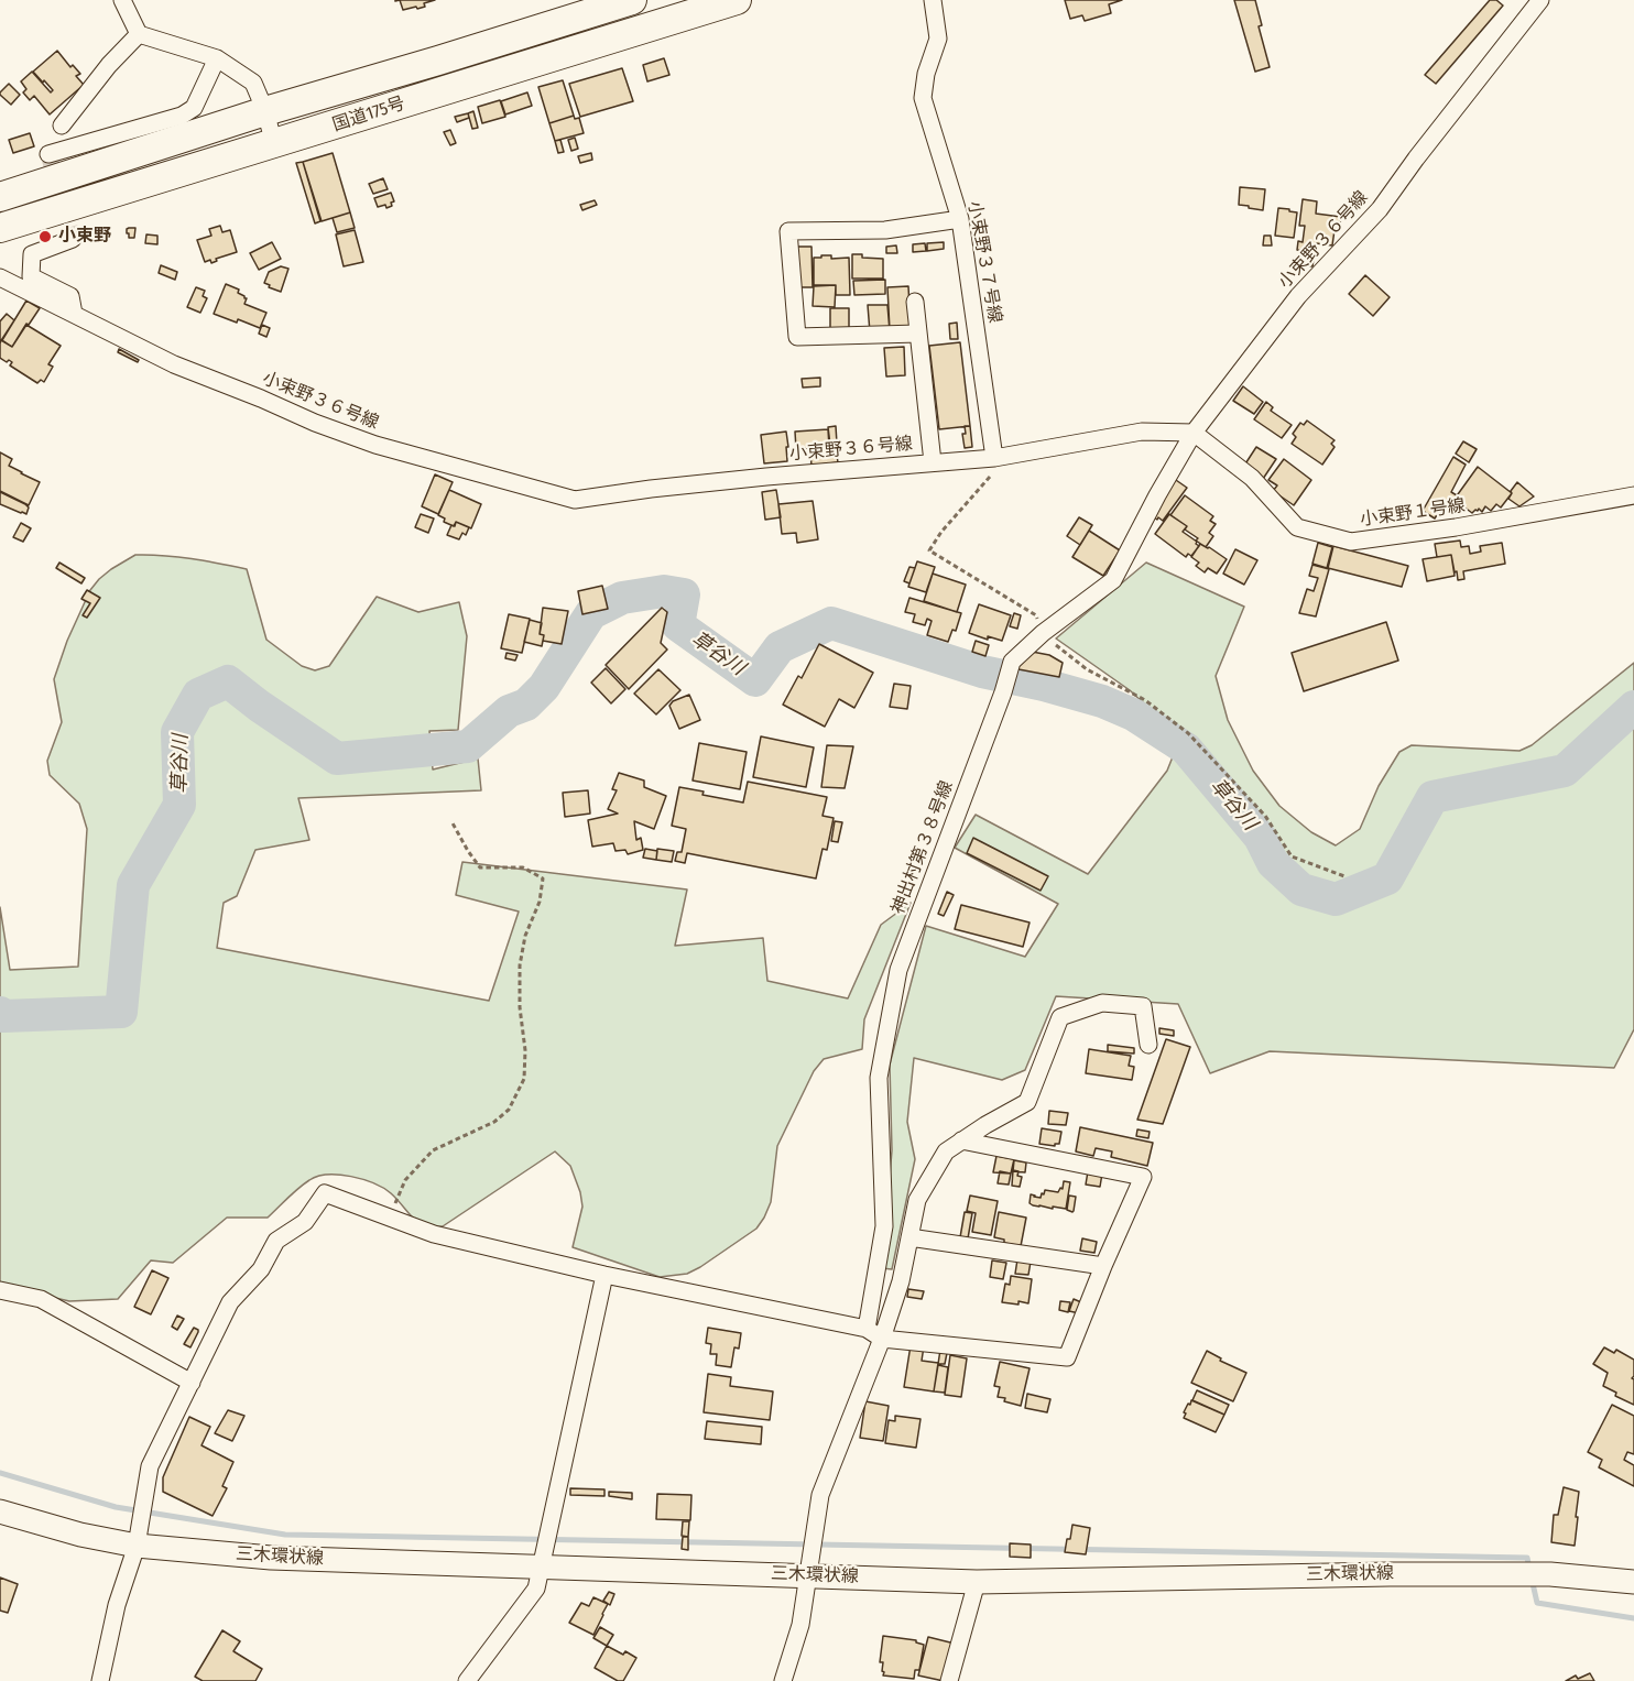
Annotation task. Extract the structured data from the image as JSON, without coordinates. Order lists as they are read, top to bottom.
{
  "streets": {
    "highway": ["国道175号"],
    "main road": ["三木環状線"],
    "street": [
      "小束野３６号線",
      "小束野３７号線",
      "小束野１号線",
      "神出村第３８号線"
    ]
  },
  "crossings": [
    ["小束野３６号線", "小束野３７号線"],
    ["小束野３６号線", "小束野１号線"],
    ["小束野３６号線", "神出村第３８号線"],
    ["小束野１号線", "神出村第３８号線"]
  ],
  "water": ["草谷川"],
  "places": ["小束野"]
}
